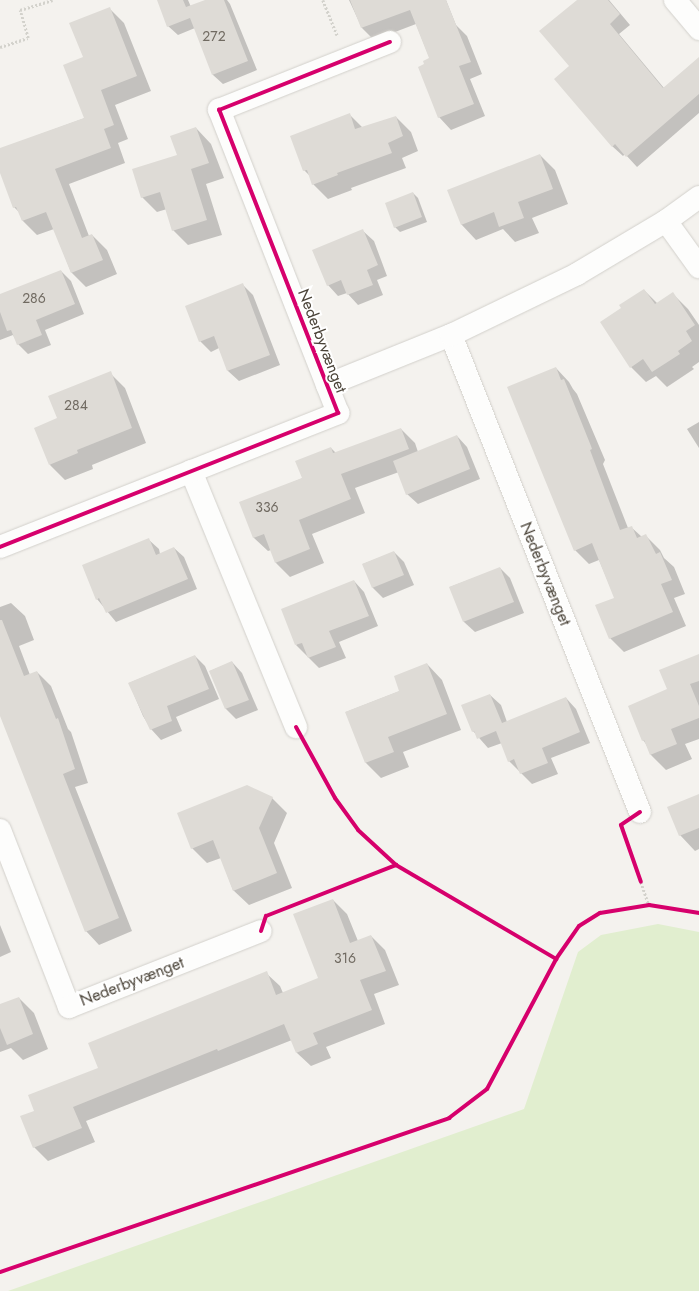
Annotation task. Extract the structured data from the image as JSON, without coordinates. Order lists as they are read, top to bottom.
{
  "streets": {
    "street": ["Nederbyvænget"]
  },
  "house_numbers": [
    "272",
    "286",
    "284",
    "336",
    "316"
  ]
}
